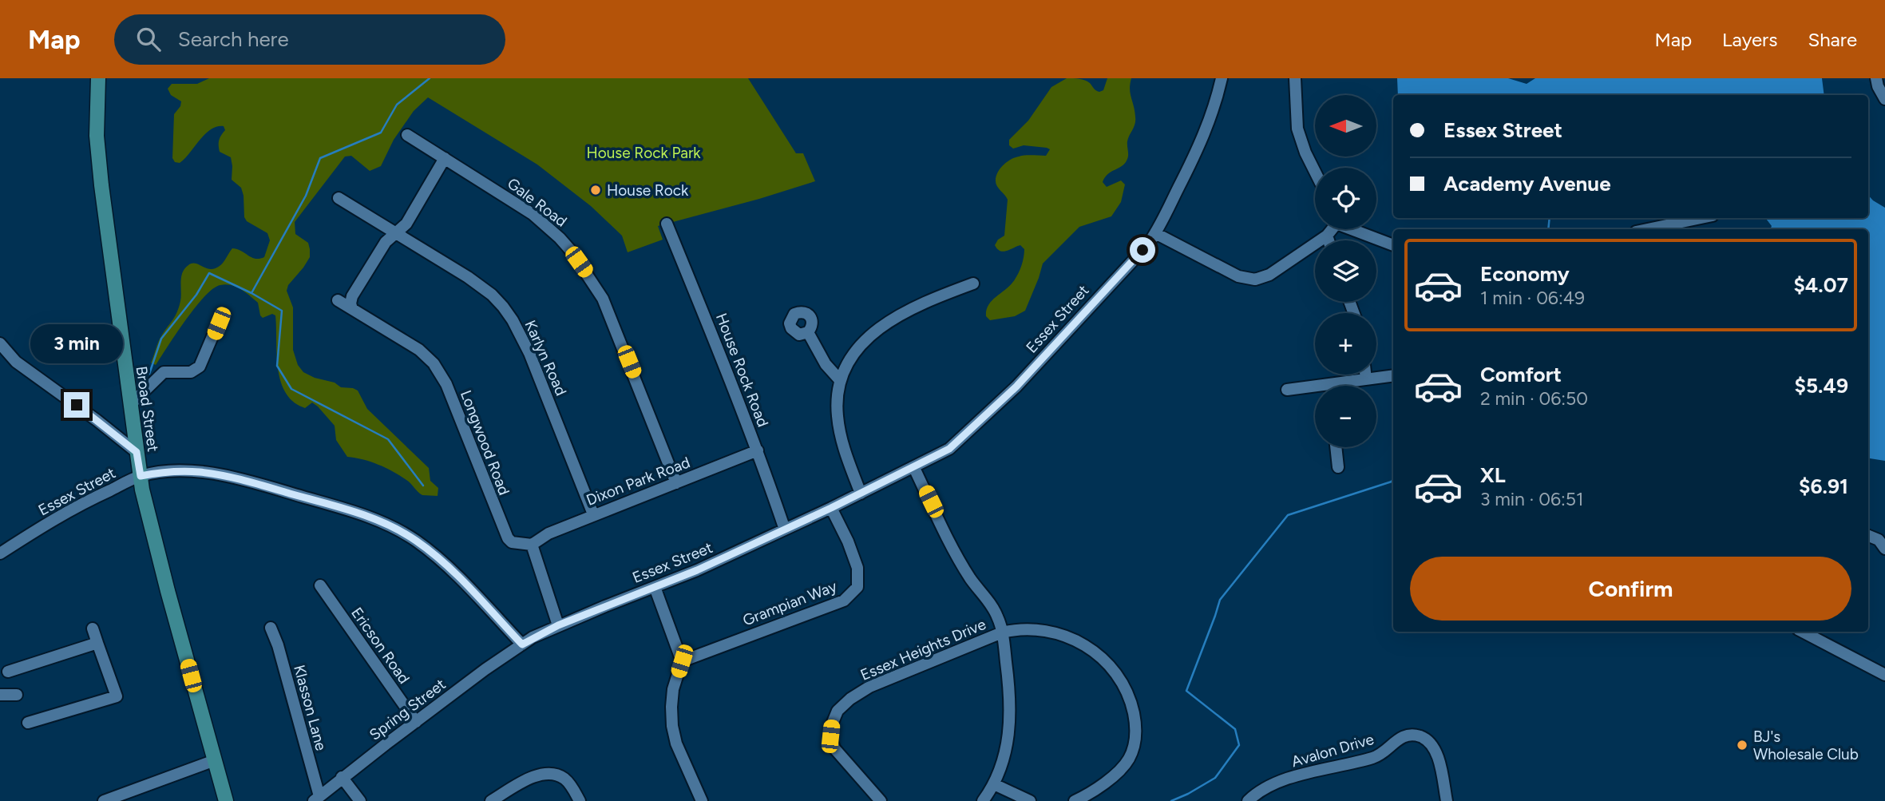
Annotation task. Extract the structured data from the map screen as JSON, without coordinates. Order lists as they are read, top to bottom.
{
  "streets": {
    "main road": ["Broad Street"],
    "street": [
      "Gale Road",
      "Essex Street",
      "Karlyn Road",
      "House Rock Road",
      "Longwood Road",
      "Dixon Park Road",
      "Grampian Way",
      "Ericson Road",
      "Essex Heights Drive",
      "Klasson Lane",
      "Spring Street",
      "Avalon Drive"
    ]
  },
  "crossings": [
    ["Gale Road", "Dixon Park Road"],
    ["Essex Street", "House Rock Road"],
    ["Essex Street", "Broad Street"],
    ["Essex Street", "Grampian Way"],
    ["Essex Street", "Essex Heights Drive"],
    ["Essex Street", "Spring Street"],
    ["Karlyn Road", "Dixon Park Road"],
    ["House Rock Road", "Dixon Park Road"],
    ["Longwood Road", "Dixon Park Road"],
    ["Ericson Road", "Spring Street"],
    ["Klasson Lane", "Spring Street"]
  ],
  "parks": ["House Rock Park"],
  "places": ["House Rock", "BJ's Wholesale Club"],
  "north": "left",
  "page": {
    "header": "Map",
    "search": "Search here",
    "nav": ["Map", "Layers", "Share"],
    "map_buttons": ["+", "−"],
    "banner": ["Essex Street", "Academy Avenue"],
    "list": [
      {
        "name": "Economy",
        "note": "1 min · 06:49",
        "value": "$4.07"
      },
      {
        "name": "Comfort",
        "note": "2 min · 06:50",
        "value": "$5.49"
      },
      {
        "name": "XL",
        "note": "3 min · 06:51",
        "value": "$6.91"
      }
    ],
    "bubble": "3 min",
    "buttons": "Confirm"
  }
}
